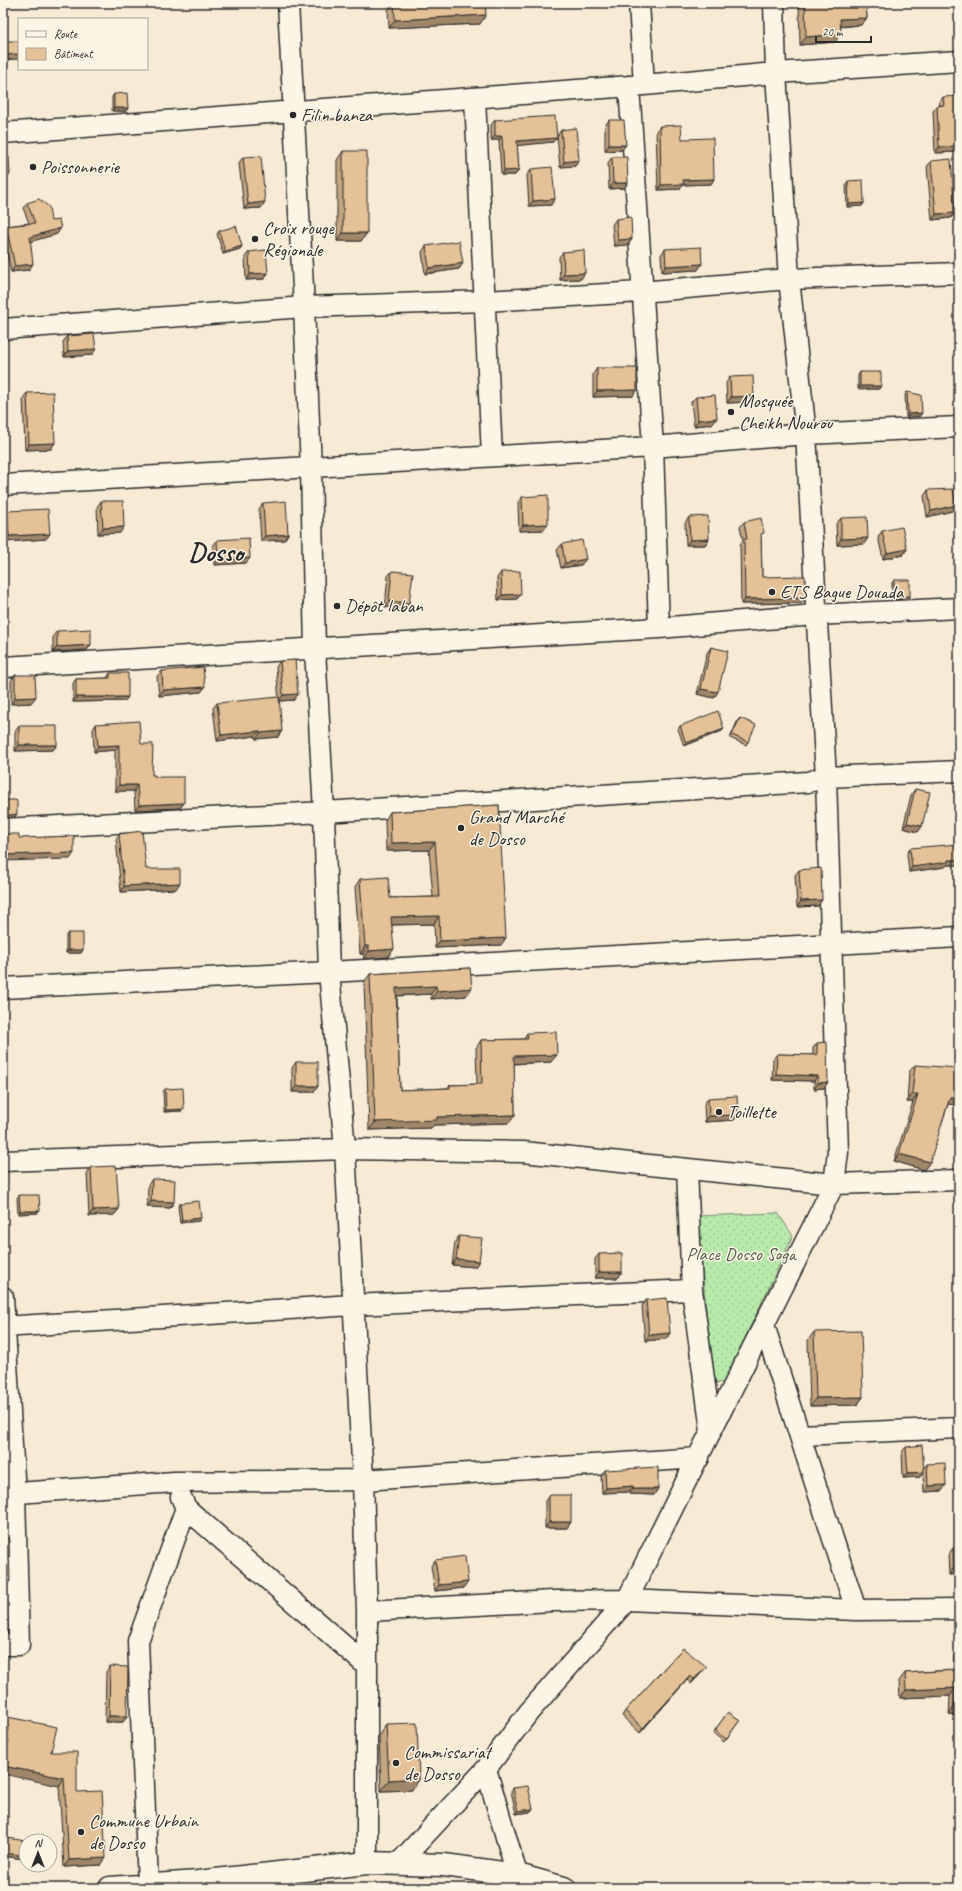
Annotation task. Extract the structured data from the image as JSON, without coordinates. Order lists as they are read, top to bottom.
{
  "districts": ["Dosso"],
  "parks": ["Place Dosso Soga"],
  "places": [
    "Filin banza",
    "Poissonnerie",
    "Croix rouge Régionale",
    "Mosquée Cheikh Nourou",
    "ETS Bague Douada",
    "Dépôt laban",
    "Grand Marché de Dosso",
    "Toillette",
    "Commissariat de Dosso",
    "Commune Urbain de Dosso"
  ],
  "legend": ["Route", "Bâtiment"],
  "scale_bar": "20 m",
  "north": "top"
}
